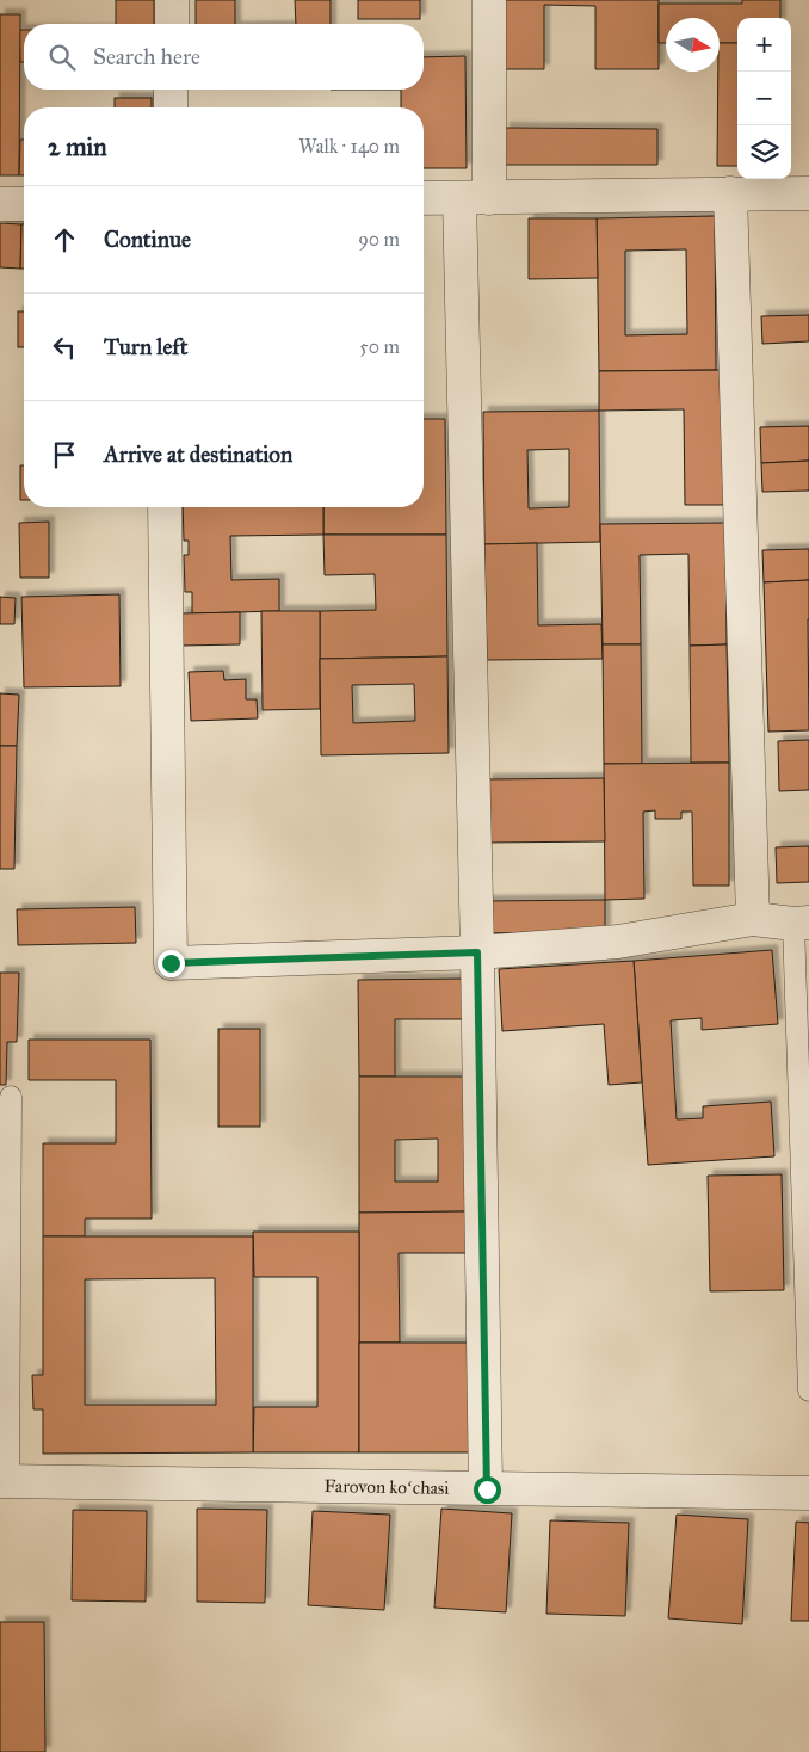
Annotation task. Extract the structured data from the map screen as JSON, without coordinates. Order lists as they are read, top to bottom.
{
  "streets": {
    "street": ["Farovon koʻchasi"]
  },
  "north": "right",
  "page": {
    "map_buttons": ["+", "−"],
    "search": "Search here",
    "heading": ["2 min", "Walk · 140 m"],
    "list": [
      ["Continue", "90 m"],
      ["Turn left", "50 m"],
      "Arrive at destination"
    ]
  }
}
